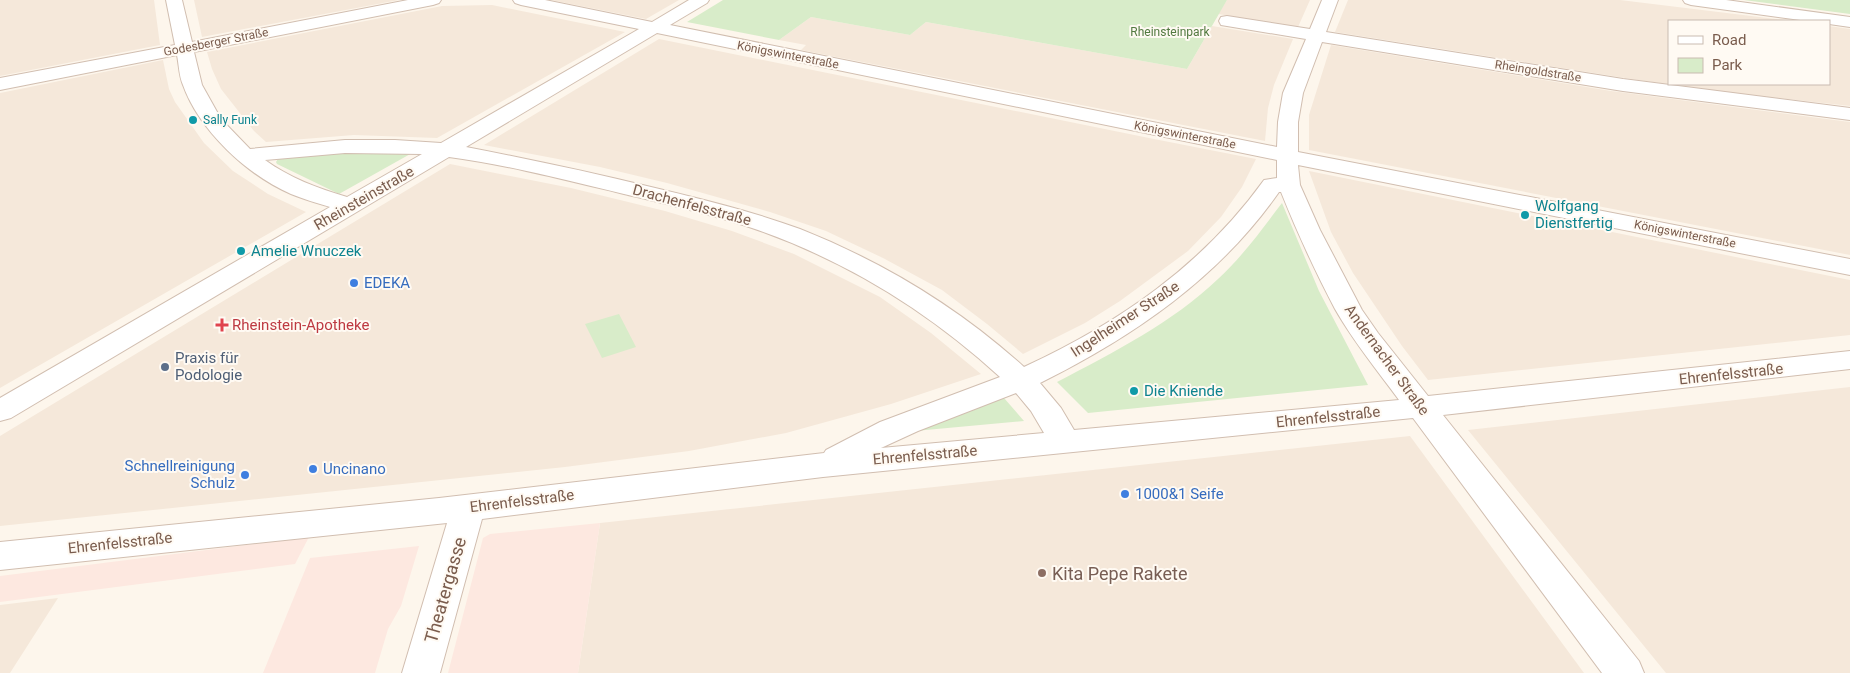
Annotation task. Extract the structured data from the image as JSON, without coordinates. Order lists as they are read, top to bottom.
{
  "streets": {
    "street": [
      "Godesberger Straße",
      "Königswinterstraße",
      "Rheingoldstraße",
      "Rheinsteinstraße",
      "Drachenfelsstraße",
      "Ingelheimer Straße",
      "Andernacher Straße",
      "Ehrenfelsstraße",
      "Theatergasse"
    ]
  },
  "crossings": [
    ["Königswinterstraße", "Rheinsteinstraße"],
    ["Königswinterstraße", "Andernacher Straße"],
    ["Rheingoldstraße", "Andernacher Straße"],
    ["Rheinsteinstraße", "Drachenfelsstraße"],
    ["Drachenfelsstraße", "Ingelheimer Straße"],
    ["Drachenfelsstraße", "Ehrenfelsstraße"],
    ["Ingelheimer Straße", "Andernacher Straße"],
    ["Ingelheimer Straße", "Ehrenfelsstraße"],
    ["Andernacher Straße", "Ehrenfelsstraße"],
    ["Ehrenfelsstraße", "Theatergasse"]
  ],
  "parks": ["Rheinsteinpark"],
  "places": {
    "other": [
      "Sally Funk",
      "Wolfgang Dienstfertig",
      "Amelie Wnuczek",
      "EDEKA",
      "Praxis für Podologie",
      "Die Kniende",
      "Uncinano",
      "Schnellreinigung Schulz",
      "1000&1 Seife",
      "Kita Pepe Rakete"
    ],
    "health": ["Rheinstein-Apotheke"]
  },
  "legend": ["Road", "Park"]
}
